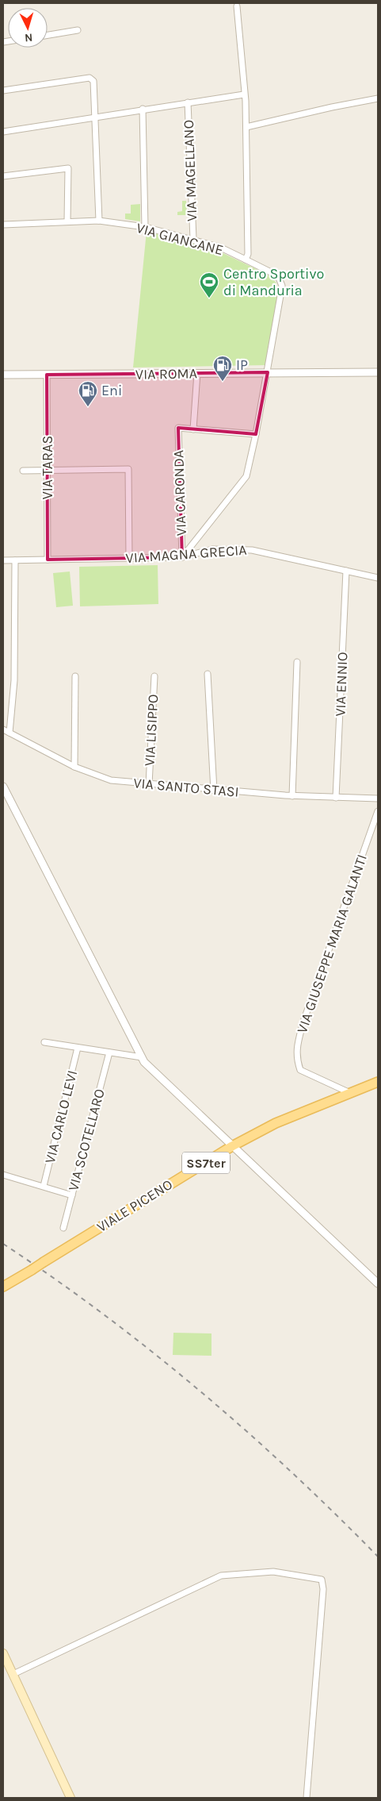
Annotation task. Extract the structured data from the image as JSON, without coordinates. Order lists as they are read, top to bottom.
{
  "streets": {
    "main road": ["SS7ter", "VIALE PICENO"],
    "street": [
      "VIA MAGELLANO",
      "VIA GIANCANE",
      "VIA ROMA",
      "VIA TARAS",
      "VIA CARONDA",
      "VIA MAGNA GRECIA",
      "VIA ENNIO",
      "VIA LISIPPO",
      "VIA SANTO STASI",
      "VIA GIUSEPPE MARIA GALANTI",
      "VIA CARLO LEVI",
      "VIA SCOTELLARO"
    ]
  },
  "crossings": [
    ["VIA MAGELLANO", "VIA GIANCANE"],
    ["VIA GIANCANE", "VIA ROMA"],
    ["VIA GIANCANE", "VIA CARONDA"],
    ["VIA GIANCANE", "VIA MAGNA GRECIA"],
    ["VIA ROMA", "VIA TARAS"],
    ["VIA TARAS", "VIA MAGNA GRECIA"],
    ["VIA CARONDA", "VIA MAGNA GRECIA"],
    ["VIA MAGNA GRECIA", "VIA ENNIO"],
    ["VIA ENNIO", "VIA SANTO STASI"],
    ["VIA LISIPPO", "VIA SANTO STASI"],
    ["VIA GIUSEPPE MARIA GALANTI", "VIALE PICENO"]
  ],
  "places": {
    "sports": ["Centro Sportivo di Manduria"],
    "fuel station": ["IP", "Eni"]
  },
  "north": "bottom"
}
